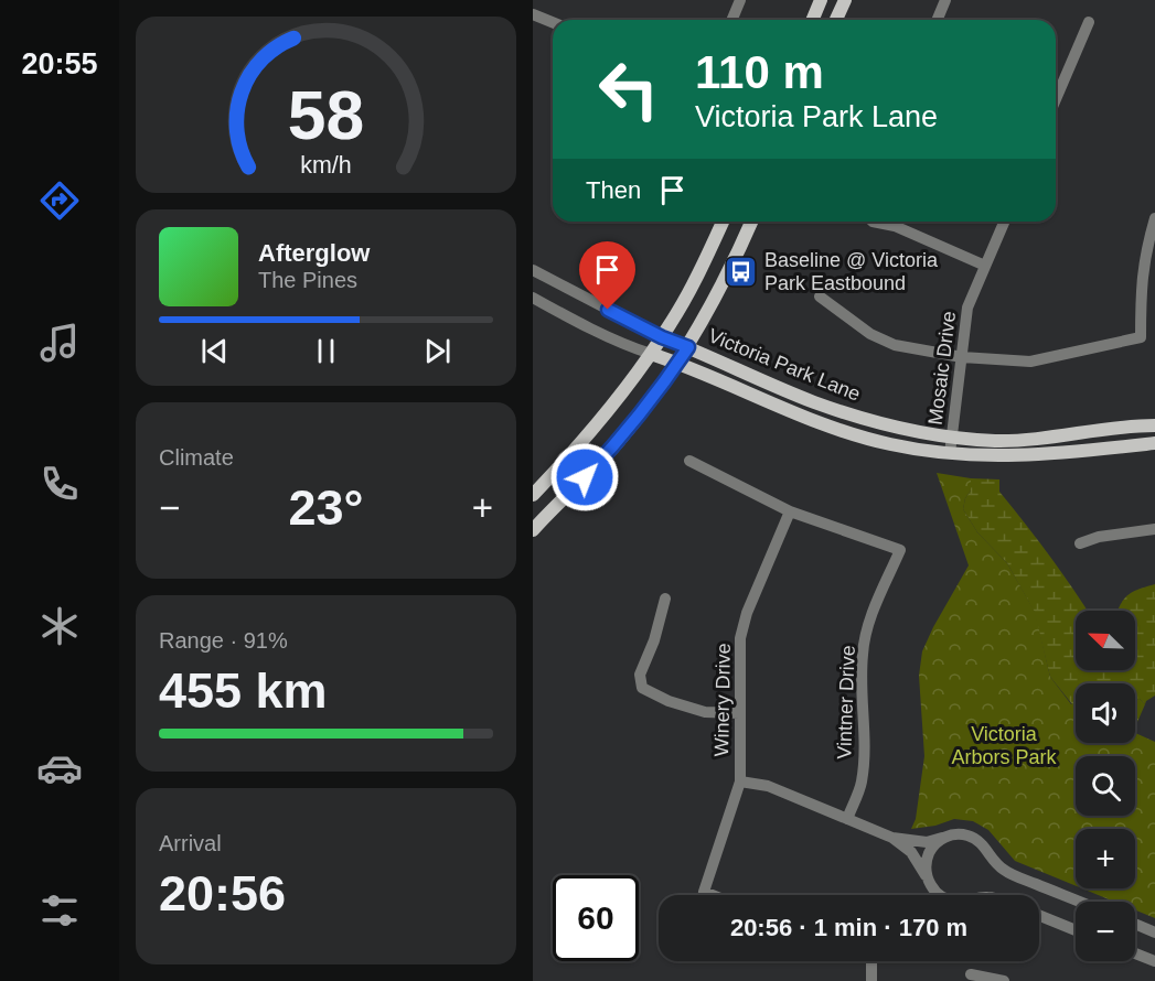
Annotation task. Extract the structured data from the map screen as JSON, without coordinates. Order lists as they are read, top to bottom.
{
  "streets": {
    "main road": ["Victoria Park Lane"],
    "street": ["Mosaic Drive", "Winery Drive", "Vintner Drive"]
  },
  "crossings": [
    ["Victoria Park Lane", "Mosaic Drive"],
    ["Winery Drive", "Vintner Drive"]
  ],
  "parks": ["Victoria Arbors Park"],
  "places": {
    "bus stop": ["Baseline @ Victoria Park Eastbound"]
  },
  "north": "top left",
  "page": {
    "tabs": "20:55",
    "turn": ["110 m", "Victoria Park Lane"],
    "then": "Then",
    "song": ["Afterglow", "The Pines"],
    "tile": [
      "Climate",
      ["Range · 91%", "455 km"],
      ["Arrival", "20:56"]
    ],
    "heat": ["−", "23°", "+"],
    "map_buttons": ["+", "−"],
    "limit": "60",
    "trip": "20:56 · 1 min · 170 m",
    "gauge": ["58", "km/h"]
  }
}
